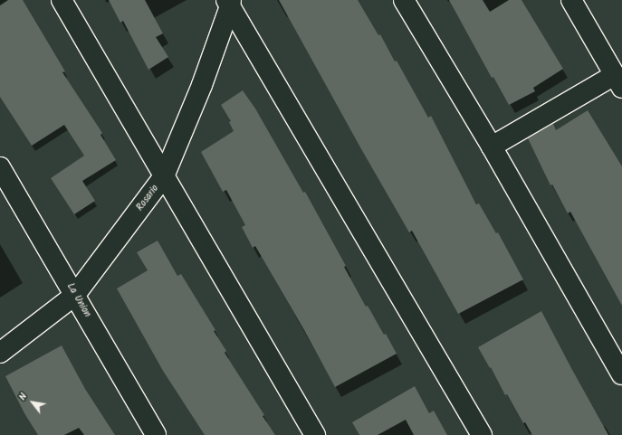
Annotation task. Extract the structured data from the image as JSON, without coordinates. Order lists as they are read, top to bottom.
{
  "streets": {
    "street": ["Rosario", "La Union"]
  },
  "crossings": [
    ["Rosario", "La Union"]
  ],
  "north": "top left"
}
